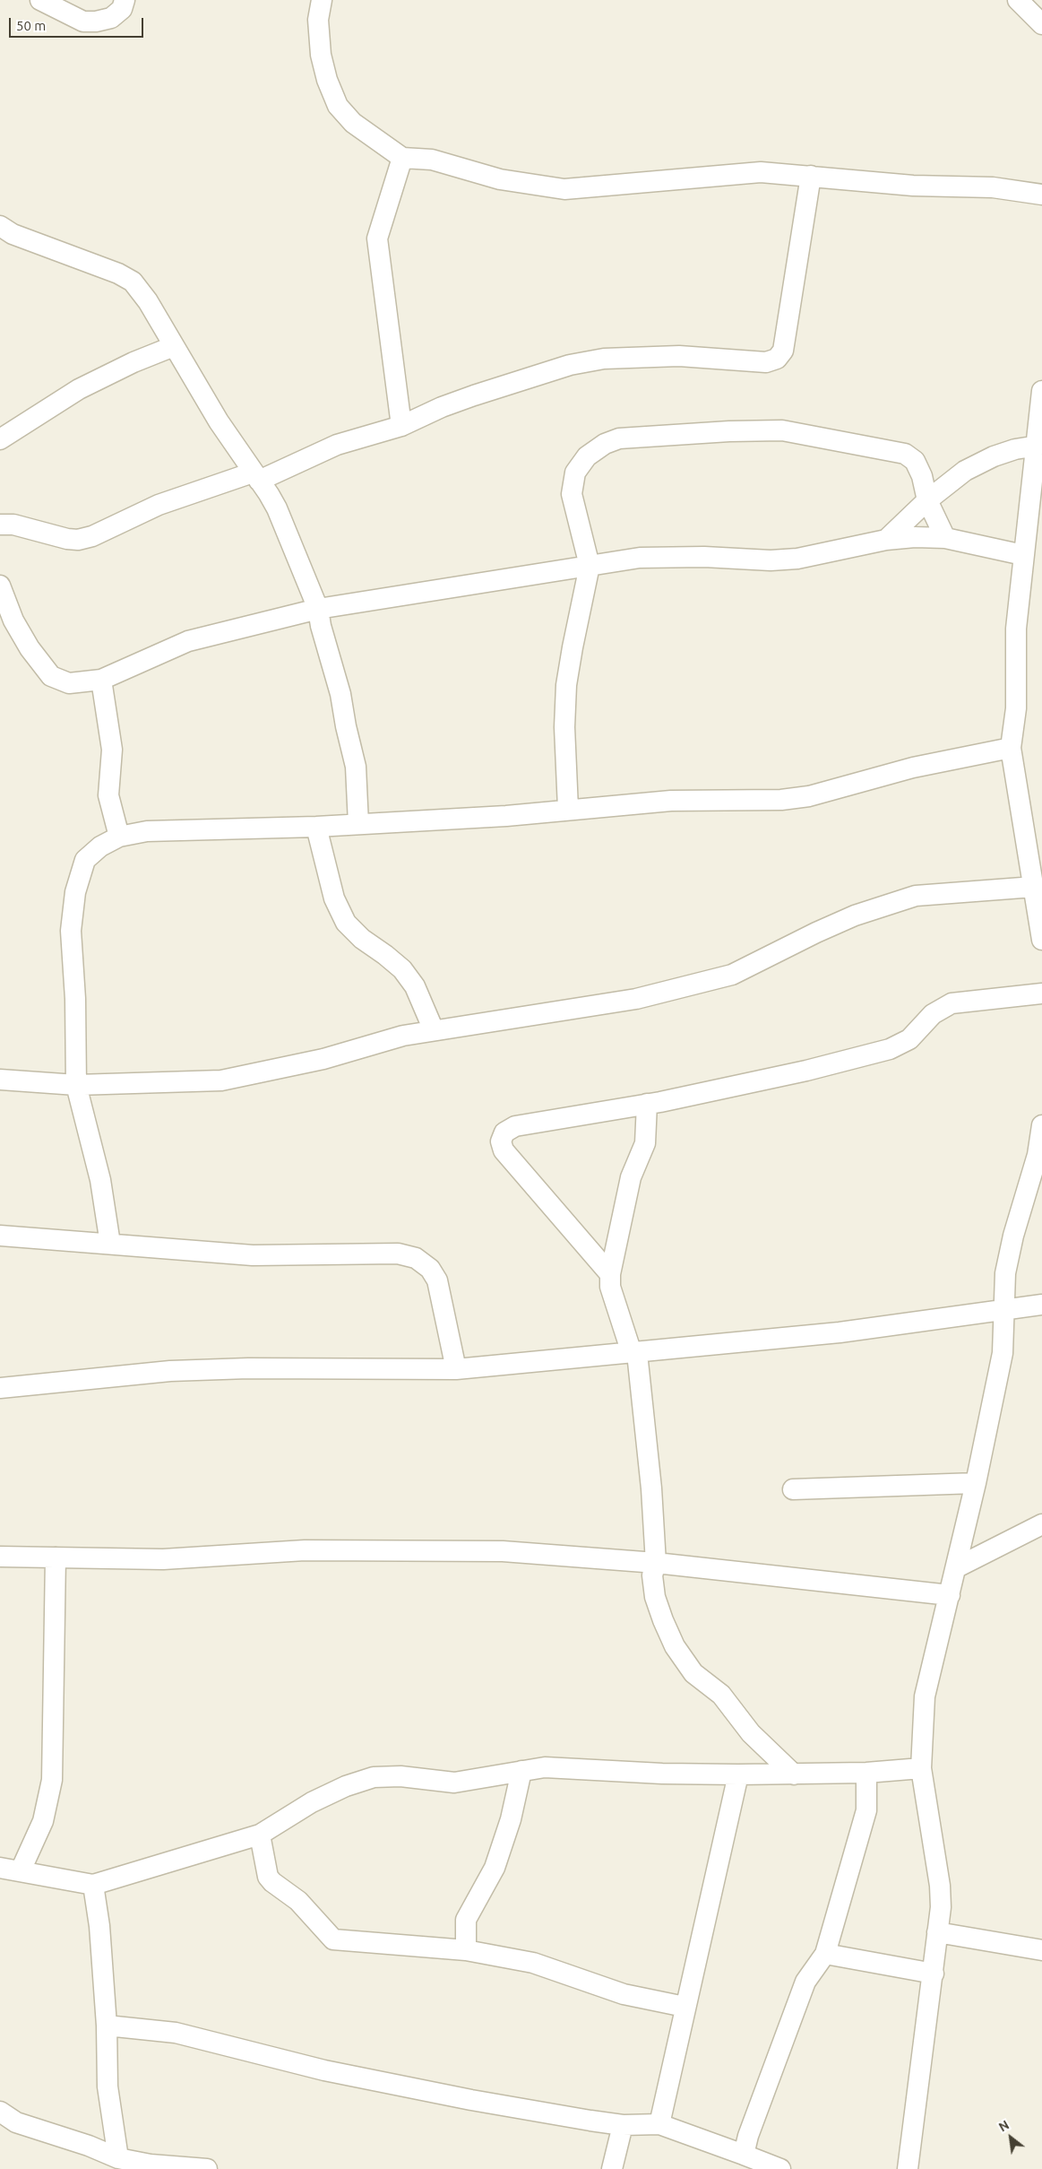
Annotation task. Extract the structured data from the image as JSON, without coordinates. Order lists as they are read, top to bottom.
{
  "scale_bar": "50 m",
  "north": "top left"
}
